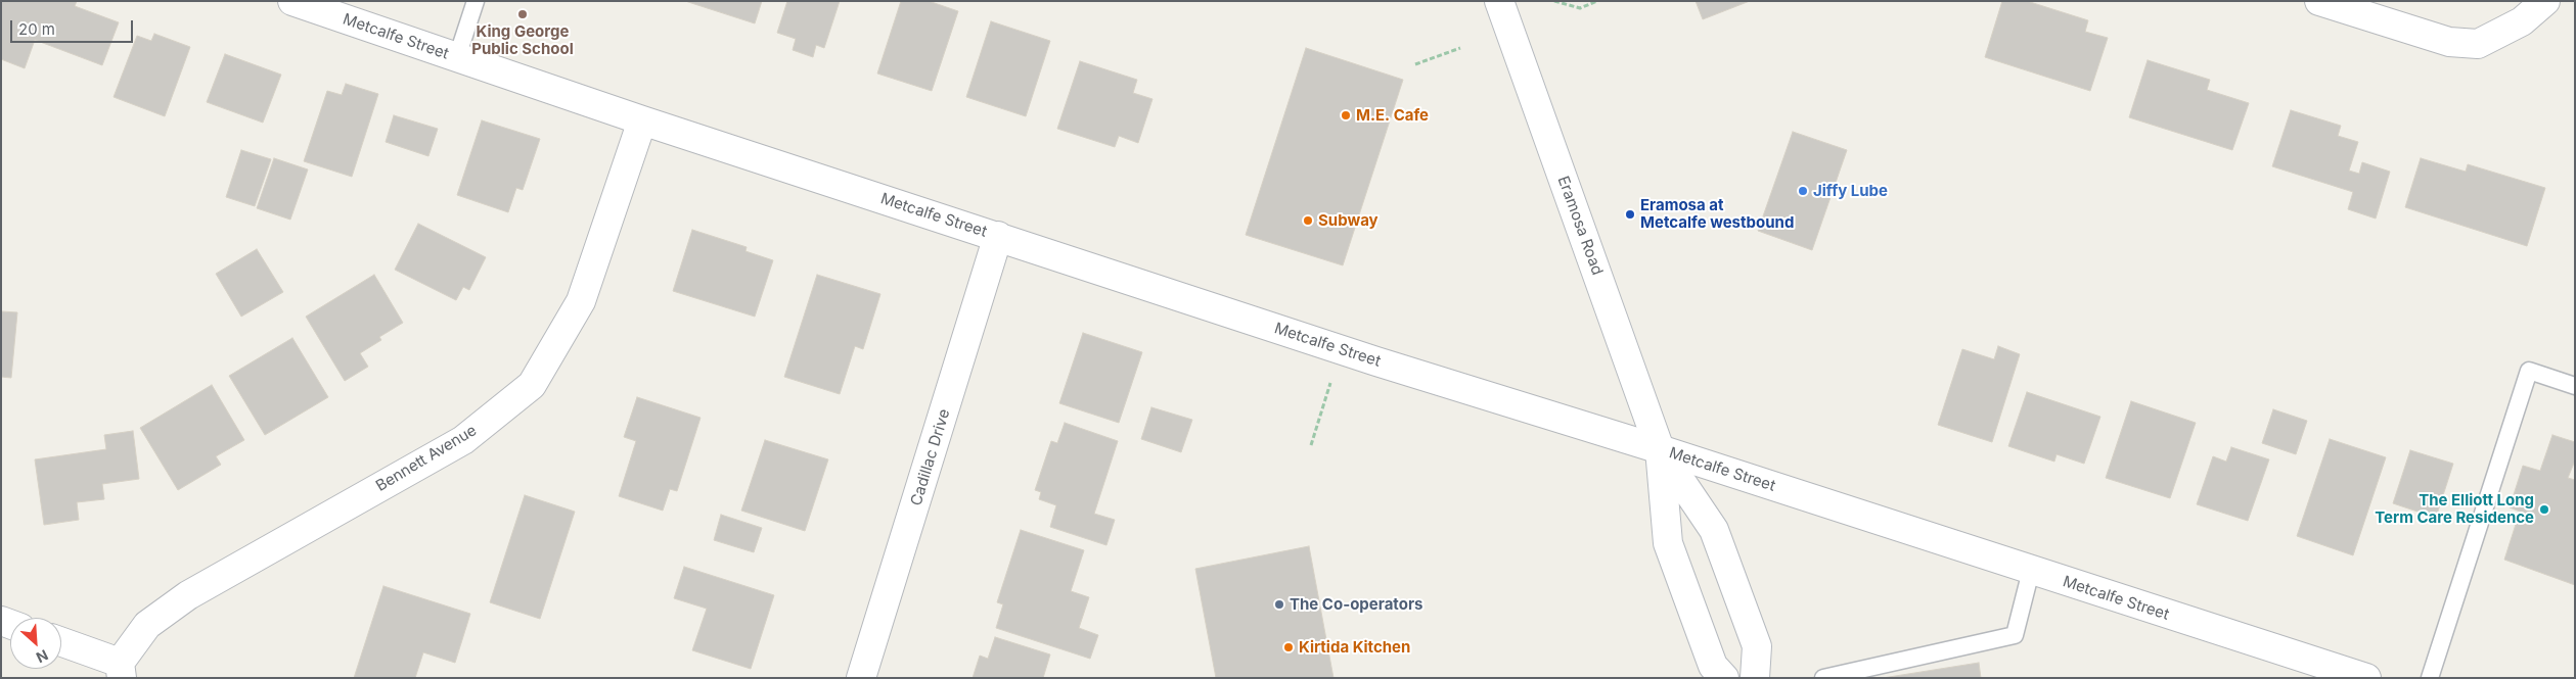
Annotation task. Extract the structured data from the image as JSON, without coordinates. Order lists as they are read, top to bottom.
{
  "streets": {
    "street": [
      "Metcalfe Street",
      "Eramosa Road",
      "Cadillac Drive",
      "Bennett Avenue"
    ]
  },
  "crossings": [
    ["Metcalfe Street", "Eramosa Road"],
    ["Metcalfe Street", "Cadillac Drive"],
    ["Metcalfe Street", "Bennett Avenue"]
  ],
  "places": [
    "King George Public School",
    "M.E. Cafe",
    "Jiffy Lube",
    "Eramosa at Metcalfe westbound",
    "Subway",
    "The Elliott Long Term Care Residence",
    "The Co-operators",
    "Kirtida Kitchen"
  ],
  "scale_bar": "20 m",
  "north": "bottom right"
}
